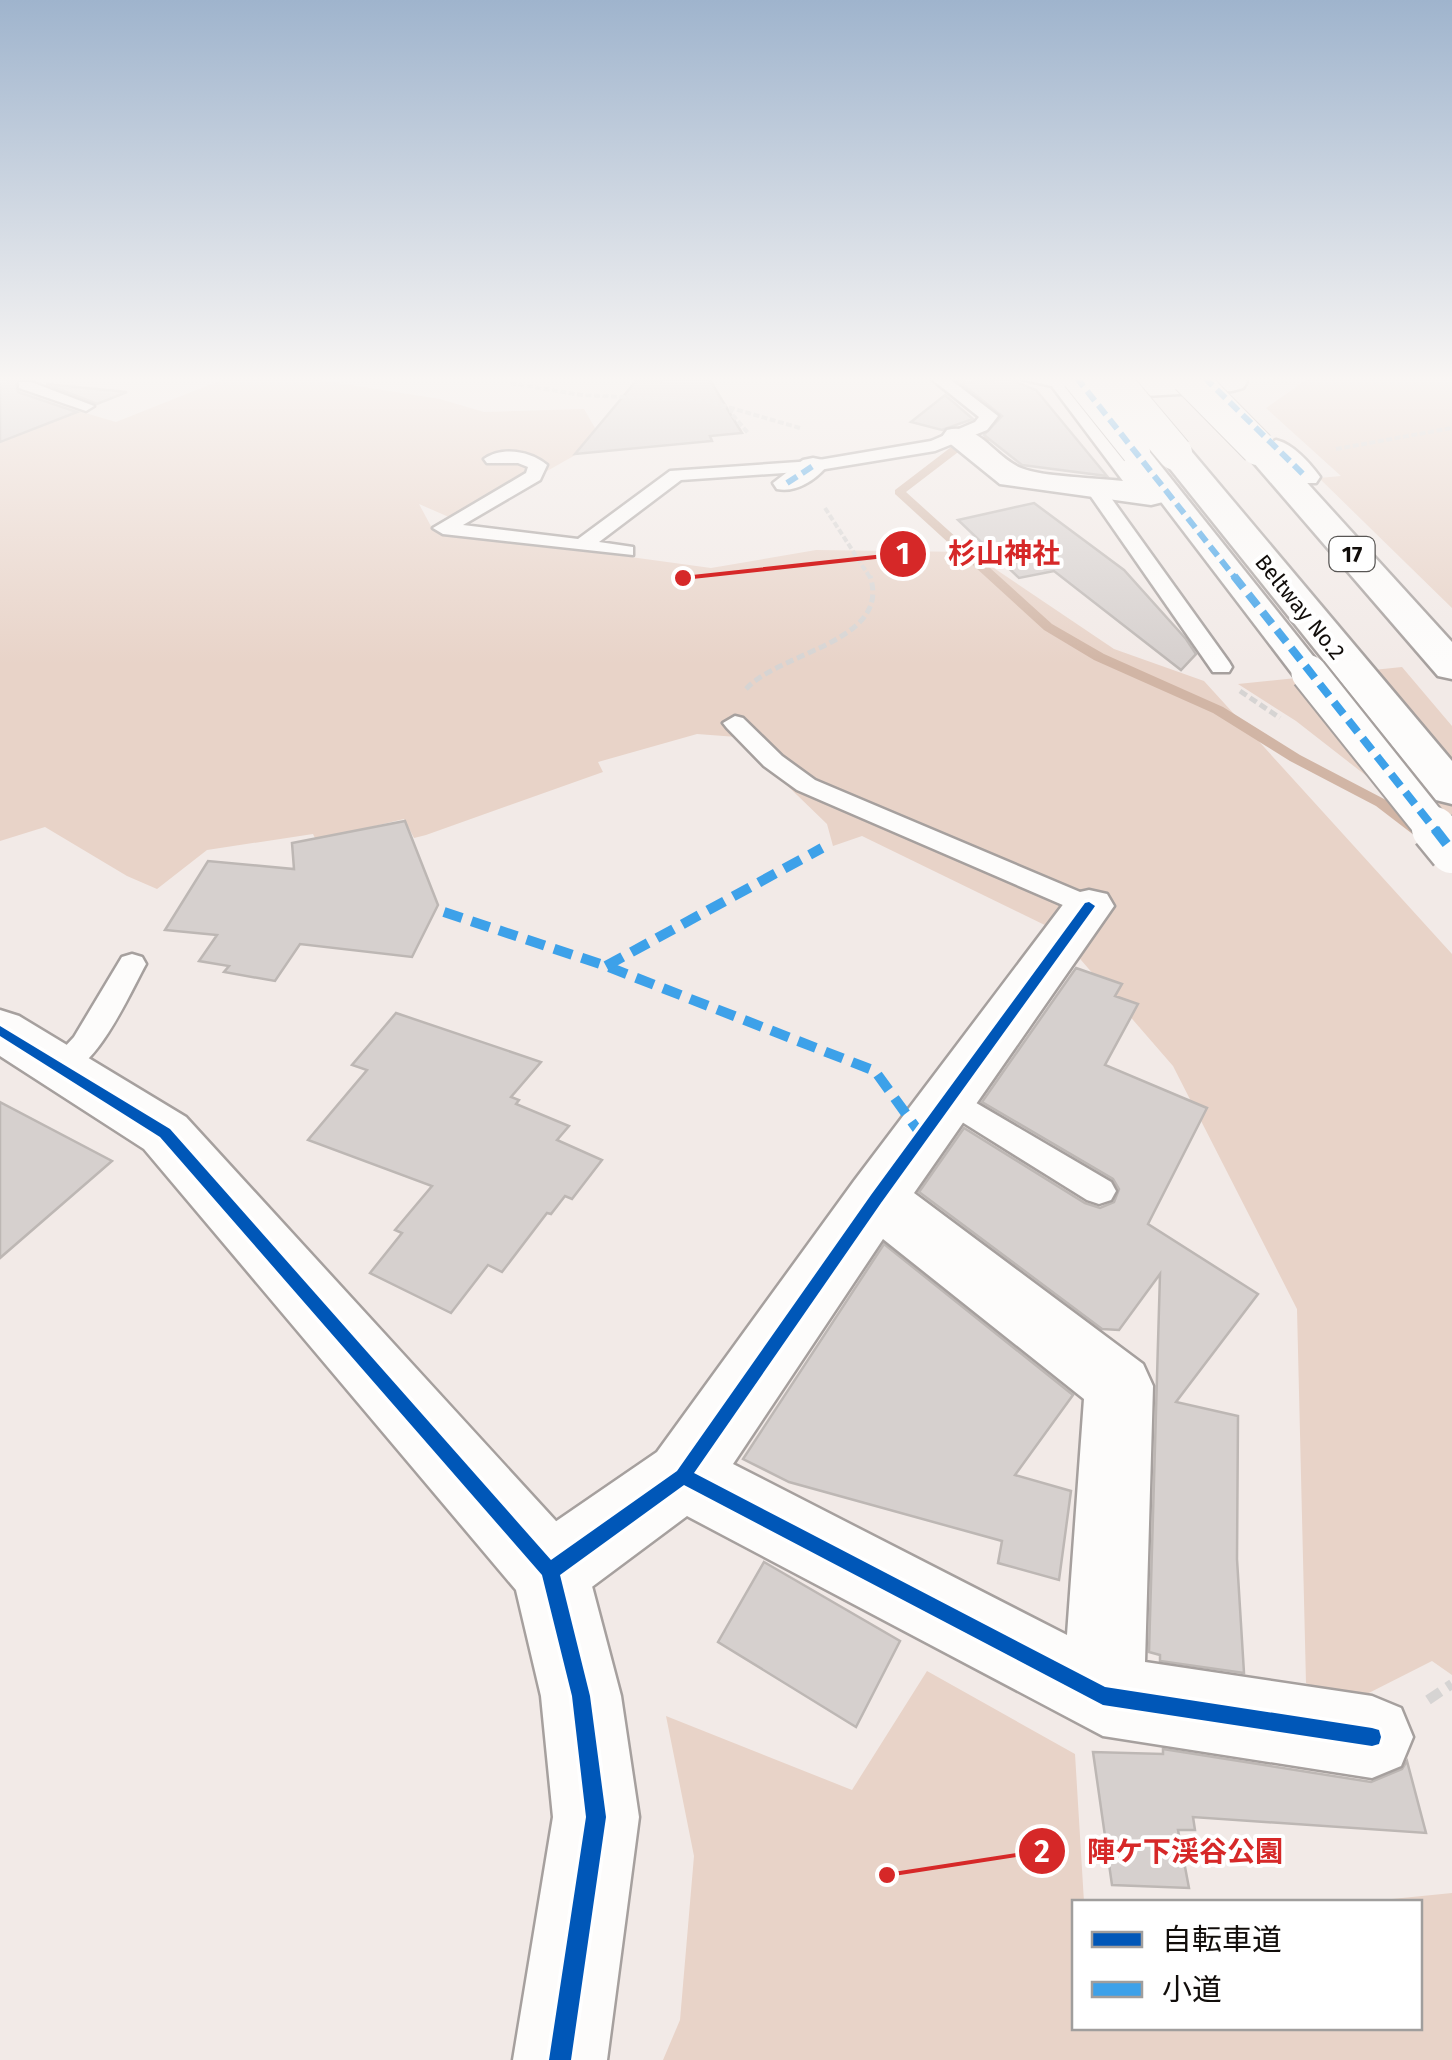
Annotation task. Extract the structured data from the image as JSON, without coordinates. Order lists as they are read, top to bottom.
{
  "streets": {
    "street": ["17", "Beltway No.2"]
  },
  "places": ["杉山神社", "陣ケ下渓谷公園"],
  "legend": ["自転車道", "小道"]
}
